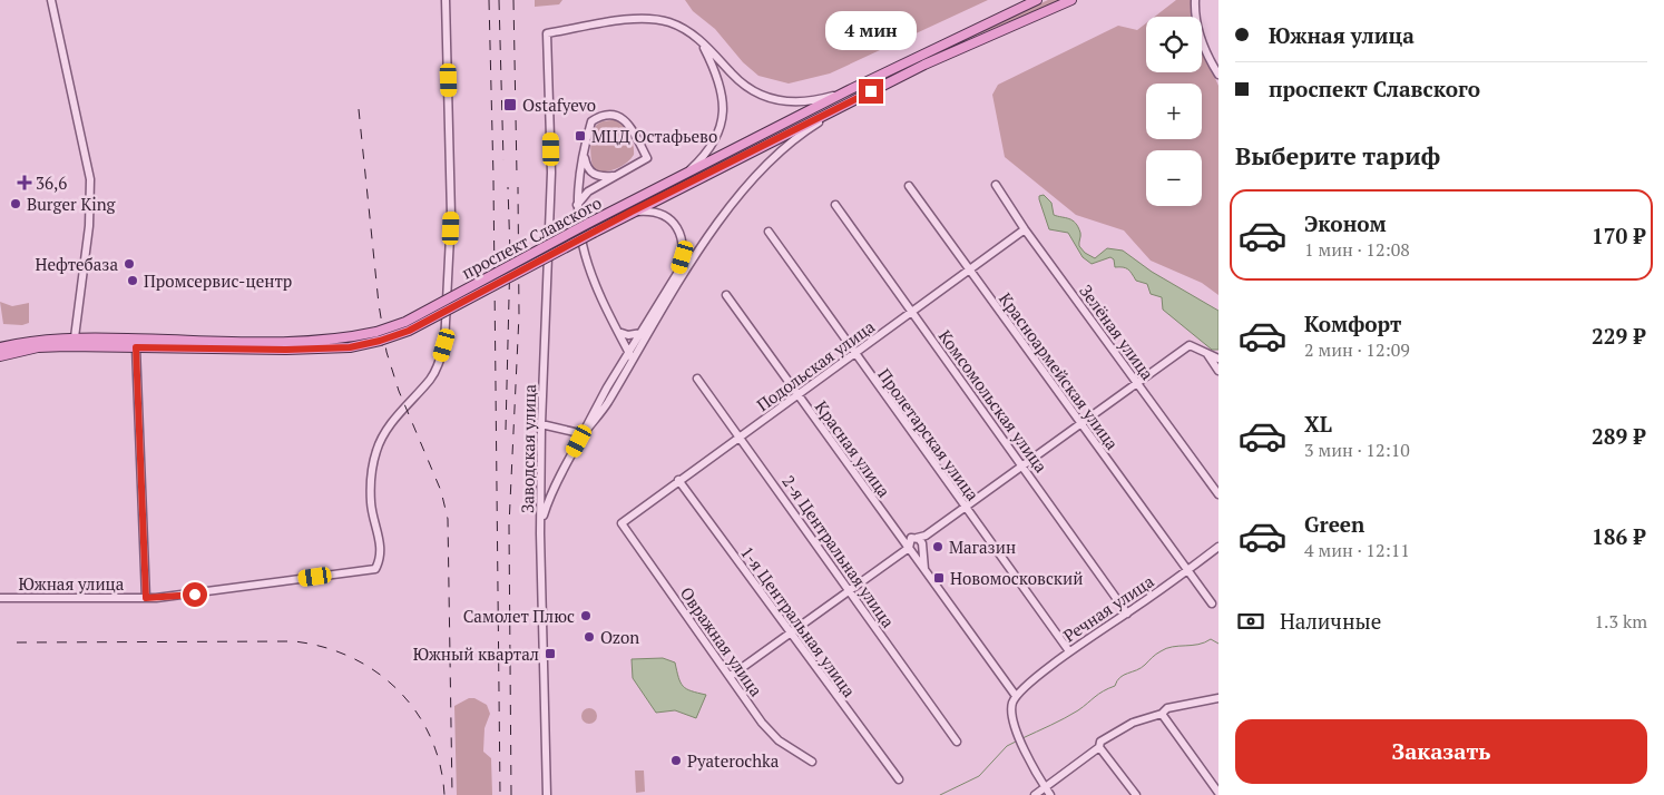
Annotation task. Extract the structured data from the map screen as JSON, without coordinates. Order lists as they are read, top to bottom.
{
  "streets": {
    "main road": ["проспект Славского"],
    "street": [
      "Зелёная улица",
      "Подольская улица",
      "Красноармейская улица",
      "Комсомольская улица",
      "Пролетарская улица",
      "Заводская улица",
      "Красная улица",
      "2-я Центральная улица",
      "Южная улица",
      "Речная улица",
      "1-я Центральная улица",
      "Овражная улица"
    ]
  },
  "crossings": [
    ["Зелёная улица", "Подольская улица"],
    ["Подольская улица", "Красноармейская улица"],
    ["Подольская улица", "Комсомольская улица"],
    ["Подольская улица", "Пролетарская улица"],
    ["Подольская улица", "Красная улица"],
    ["Подольская улица", "2-я Центральная улица"],
    ["Подольская улица", "1-я Центральная улица"],
    ["Подольская улица", "Овражная улица"],
    ["Красноармейская улица", "Речная улица"],
    ["Комсомольская улица", "Речная улица"],
    ["Пролетарская улица", "Речная улица"],
    ["Красная улица", "Речная улица"]
  ],
  "places": {
    "transit": [
      "Ostafyevo",
      "МЦД Остафьево",
      "Новомосковский",
      "Южный квартал"
    ],
    "health": ["36,6"],
    "other": [
      "Burger King",
      "Нефтебаза",
      "Промсервис-центр",
      "Магазин",
      "Самолет Плюс",
      "Ozon",
      "Pyaterochka"
    ]
  },
  "page": {
    "banner": ["Южная улица", "проспект Славского"],
    "bubble": "4 мин",
    "map_buttons": ["+", "−"],
    "heading": "Выберите тариф",
    "list": [
      {
        "name": "Эконом",
        "note": "1 мин · 12:08",
        "value": "170 ₽"
      },
      {
        "name": "Комфорт",
        "note": "2 мин · 12:09",
        "value": "229 ₽"
      },
      {
        "name": "XL",
        "note": "3 мин · 12:10",
        "value": "289 ₽"
      },
      {
        "name": "Green",
        "note": "4 мин · 12:11",
        "value": "186 ₽"
      }
    ],
    "pay": ["Наличные", "1.3 km"],
    "buttons": "Заказать"
  }
}
